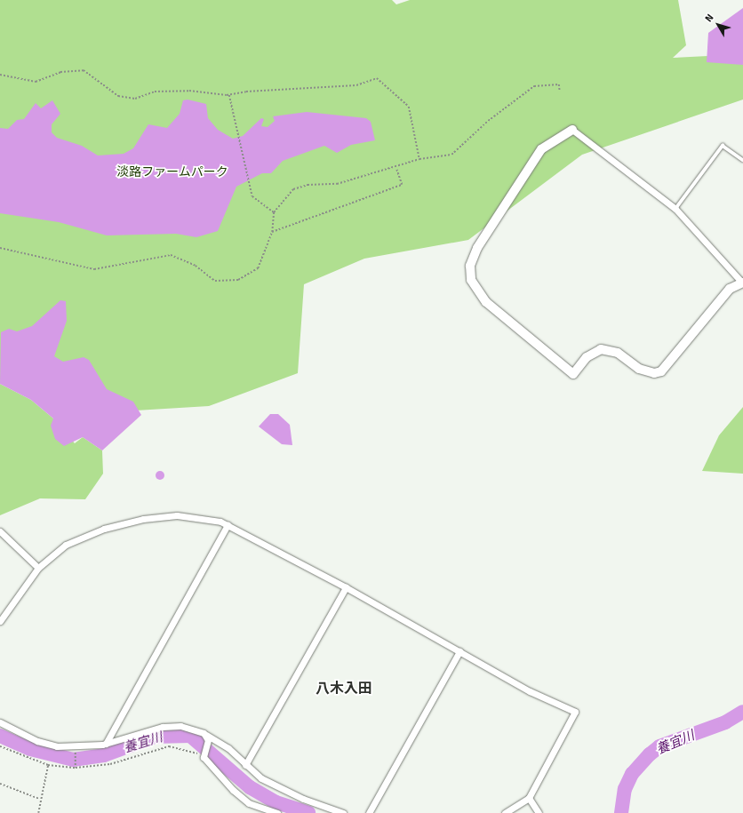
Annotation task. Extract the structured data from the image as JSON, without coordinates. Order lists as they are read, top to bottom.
{
  "districts": ["八木入田"],
  "water": ["養宜川"],
  "parks": ["淡路ファームパーク"],
  "north": "top left"
}
